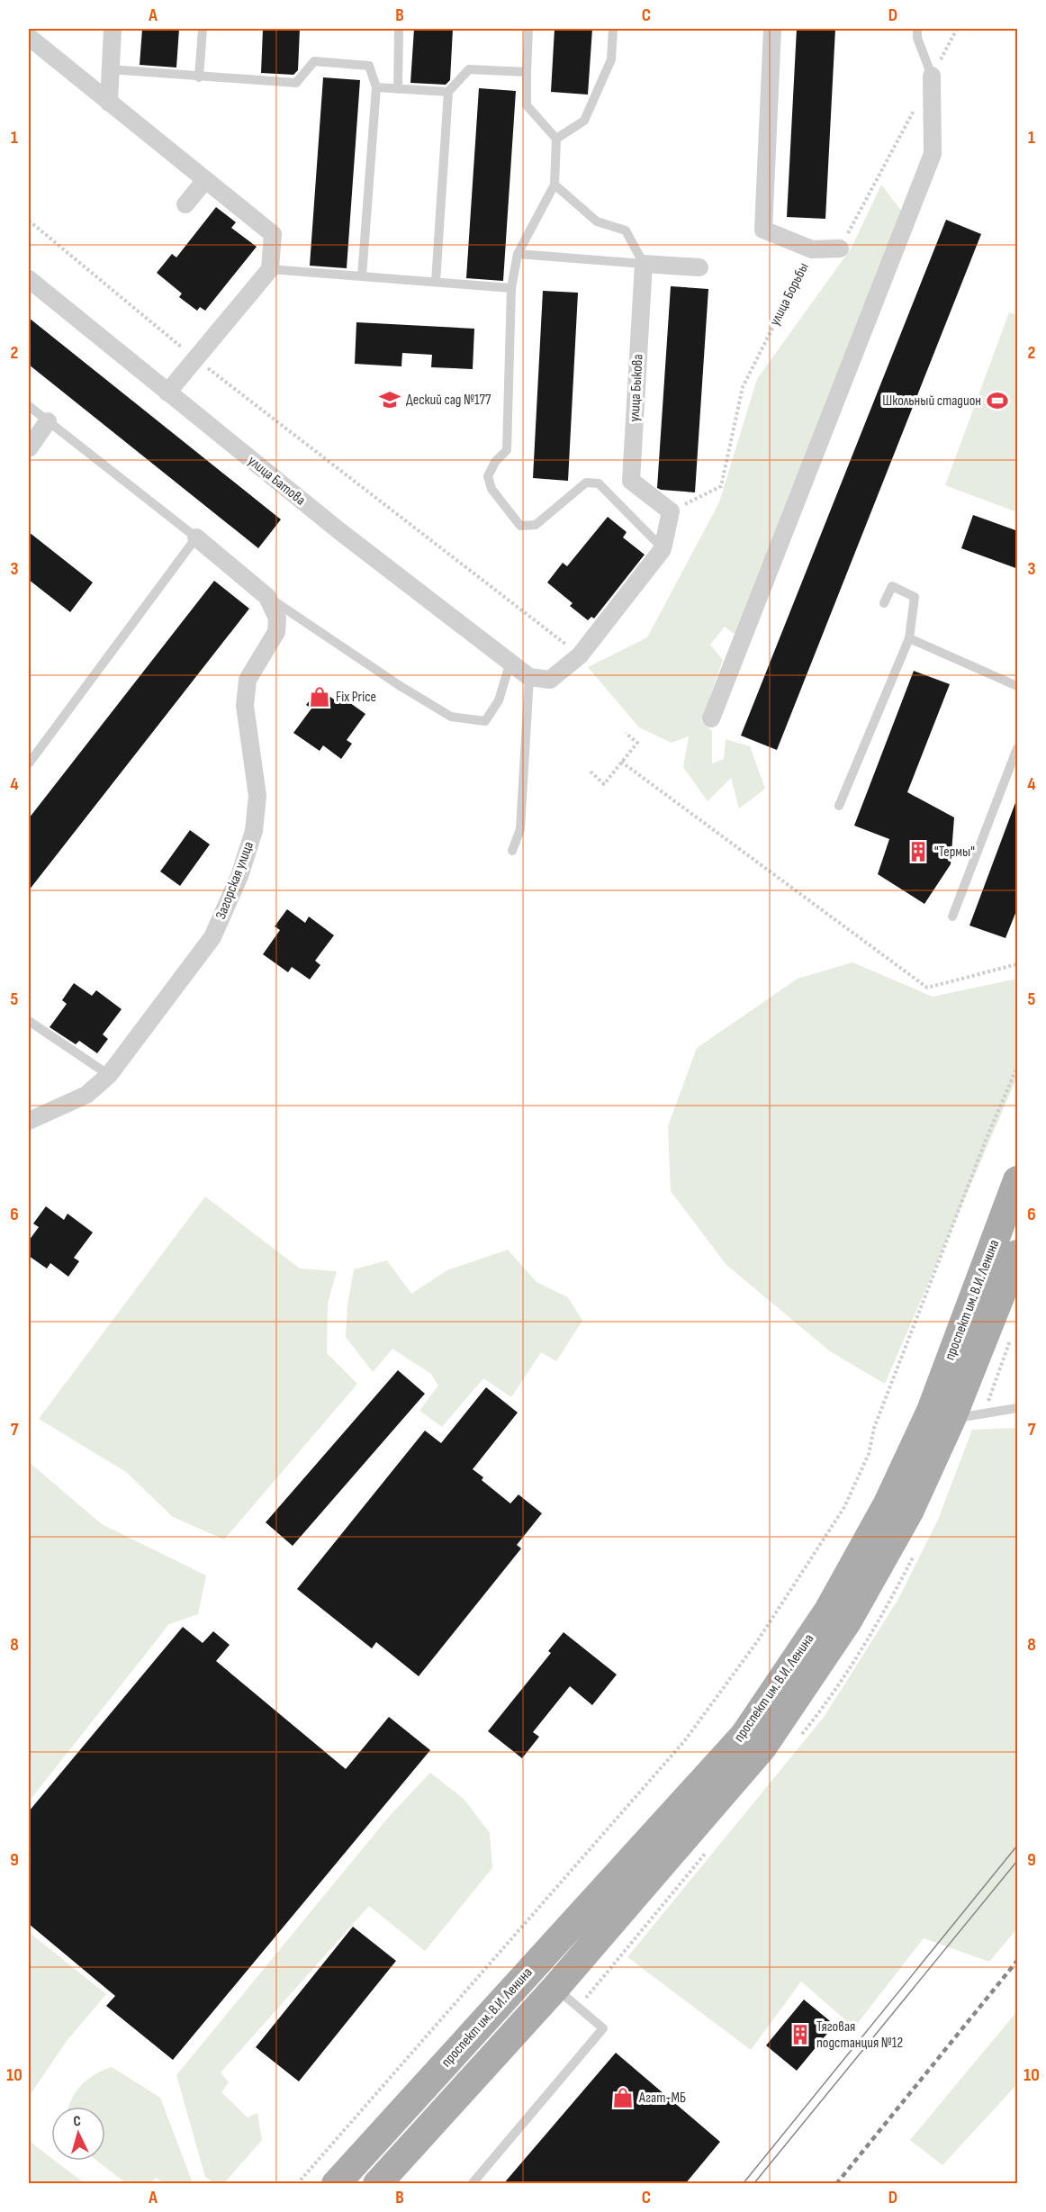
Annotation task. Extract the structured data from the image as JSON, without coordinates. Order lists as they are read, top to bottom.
{
  "streets": {
    "main road": ["проспект им. В.И. Ленина"],
    "street": [
      "улица Борьбы",
      "улица Быкова",
      "улица Батова",
      "Загорская улица"
    ]
  },
  "crossings": [
    ["улица Борьбы", "улица Быкова"]
  ],
  "places": {
    "school or university": ["Деский сад №177"],
    "sports": ["Школьный стадион"],
    "shop": ["Fix Price", "Агат-МБ"],
    "building": ["\"Термы\"", "Тяговая подстанция №12"]
  },
  "north": "top",
  "grid": {
    "columns": [
      "A",
      "B",
      "C",
      "D"
    ],
    "rows": [
      "1",
      "2",
      "3",
      "4",
      "5",
      "6",
      "7",
      "8",
      "9",
      "10"
    ]
  }
}
